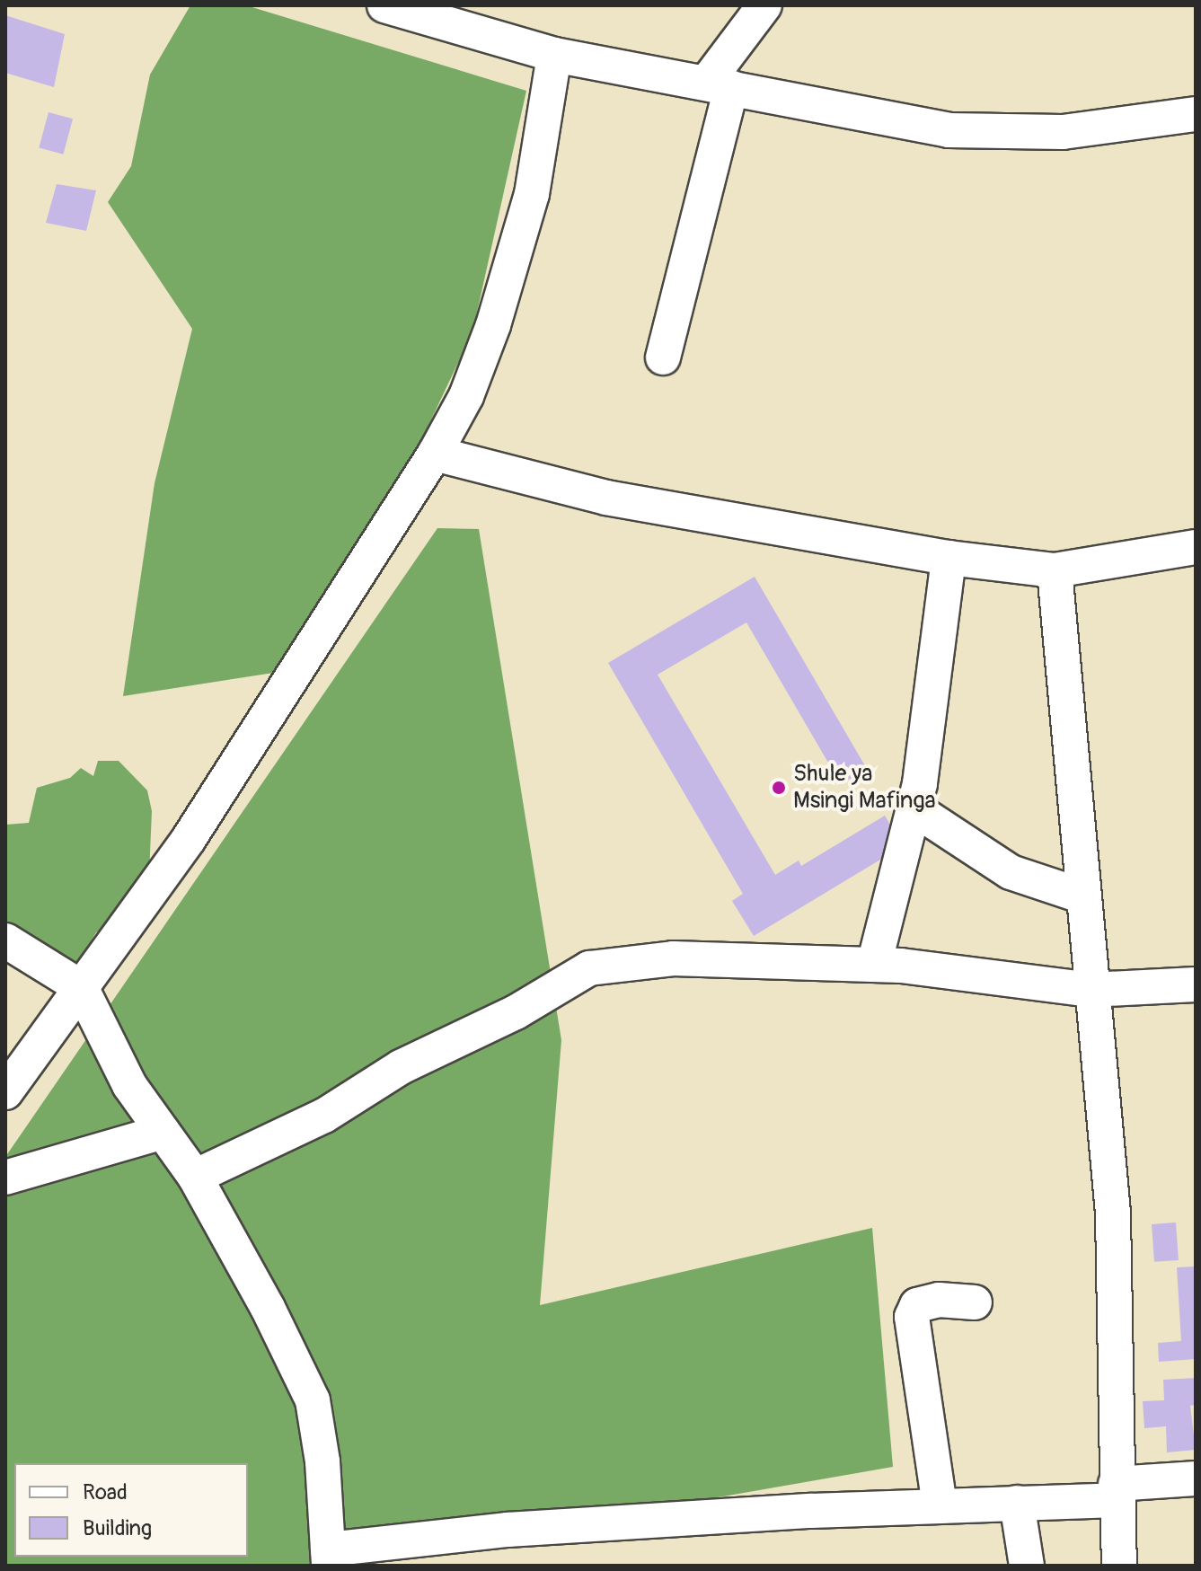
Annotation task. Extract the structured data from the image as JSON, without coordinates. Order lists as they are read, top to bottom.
{
  "places": ["Shule ya Msingi Mafinga"],
  "legend": ["Road", "Building"]
}
